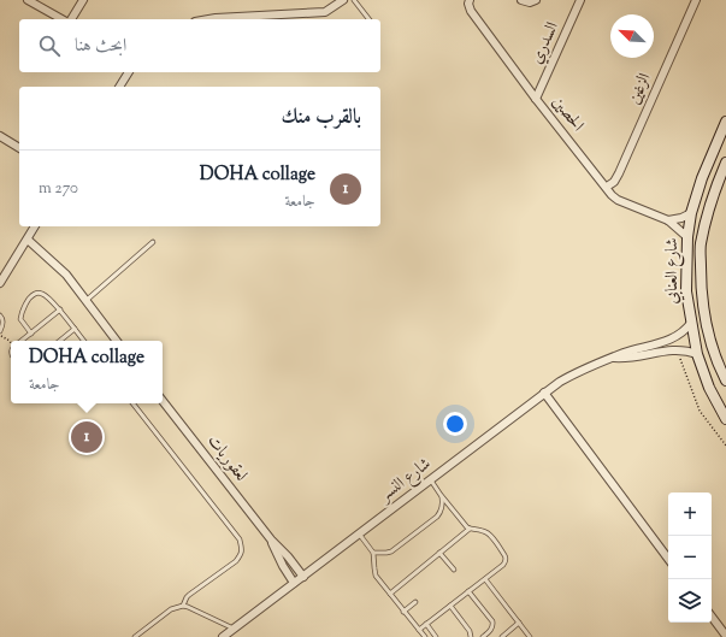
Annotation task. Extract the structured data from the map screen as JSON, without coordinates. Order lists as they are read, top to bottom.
{
  "streets": {
    "street": [
      "السدري",
      "الزغين",
      "الحصين",
      "شارع العنابي",
      "لعقوريات",
      "شارع النسر"
    ]
  },
  "crossings": [
    ["السدري", "الحصين"],
    ["الزغين", "الحصين"],
    ["الحصين", "شارع العنابي"],
    ["شارع العنابي", "شارع النسر"],
    ["لعقوريات", "شارع النسر"]
  ],
  "north": "top left",
  "page": {
    "search": "ابحث هنا",
    "heading": "بالقرب منك",
    "list": [
      {
        "mark": "1",
        "name": "DOHA collage",
        "note": "جامعة",
        "value": "270 m"
      }
    ],
    "popup": ["DOHA collage", "جامعة"],
    "pins": "1",
    "map_buttons": ["+", "−"]
  }
}
